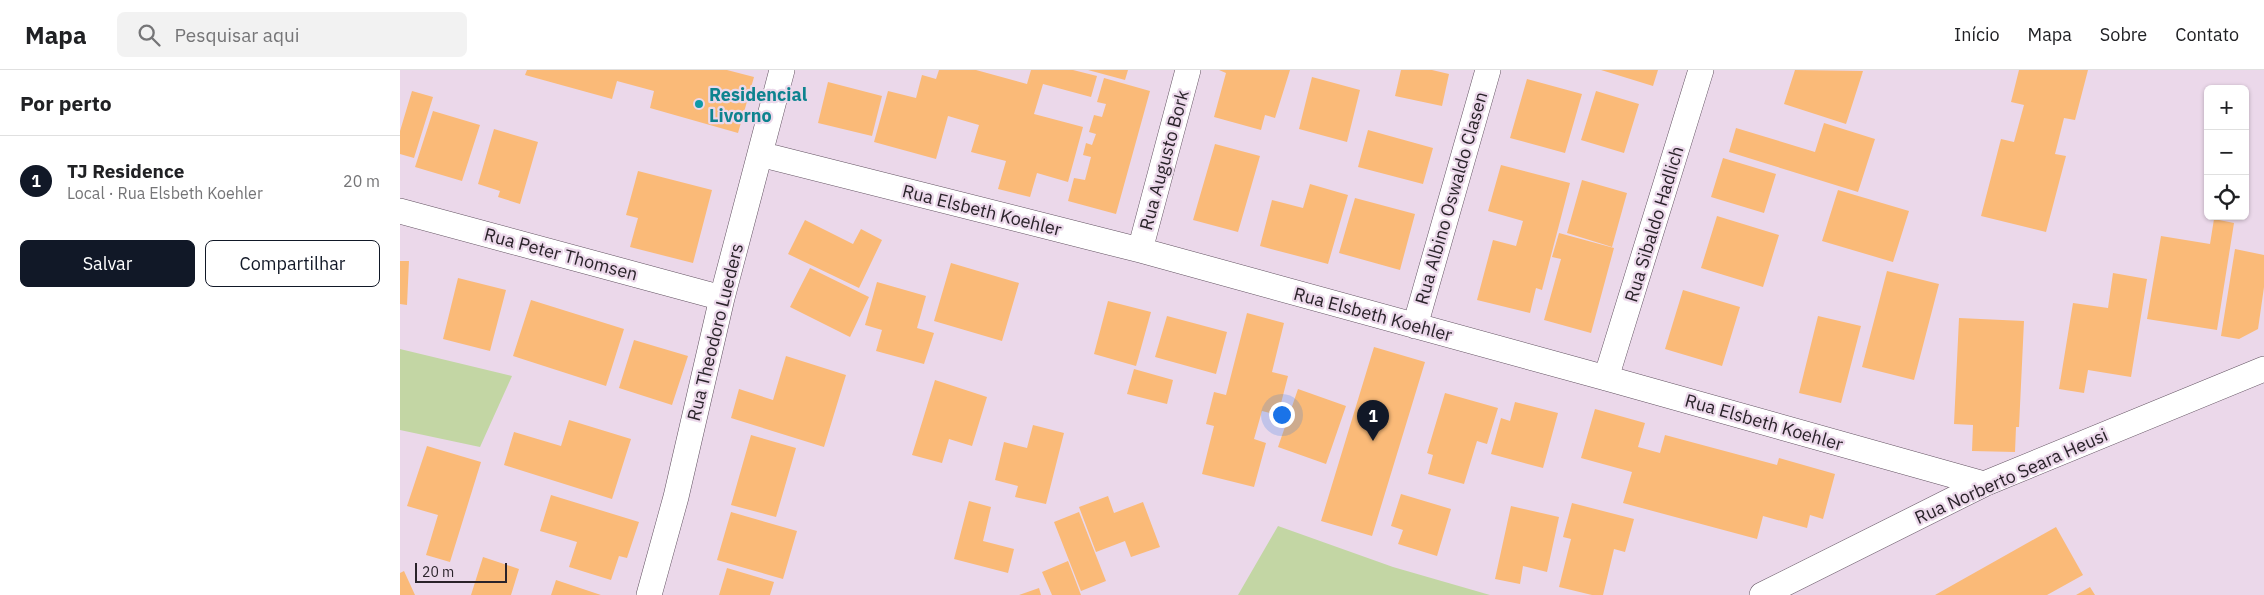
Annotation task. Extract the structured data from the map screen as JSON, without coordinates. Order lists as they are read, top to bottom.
{
  "streets": {
    "street": [
      "Rua Augusto Bork",
      "Rua Albino Oswaldo Clasen",
      "Rua Elsbeth Koehler",
      "Rua Sibaldo Hadlich",
      "Rua Peter Thomsen",
      "Rua Theodoro Lueders",
      "Rua Norberto Seara Heusi"
    ]
  },
  "crossings": [
    ["Rua Augusto Bork", "Rua Elsbeth Koehler"],
    ["Rua Albino Oswaldo Clasen", "Rua Elsbeth Koehler"],
    ["Rua Elsbeth Koehler", "Rua Sibaldo Hadlich"],
    ["Rua Elsbeth Koehler", "Rua Theodoro Lueders"],
    ["Rua Elsbeth Koehler", "Rua Norberto Seara Heusi"],
    ["Rua Peter Thomsen", "Rua Theodoro Lueders"]
  ],
  "places": ["Residencial Livorno"],
  "scale_bar": "20 m",
  "page": {
    "header": "Mapa",
    "search": "Pesquisar aqui",
    "nav": [
      "Início",
      "Mapa",
      "Sobre",
      "Contato"
    ],
    "heading": "Por perto",
    "map_buttons": ["+", "−"],
    "list": [
      {
        "mark": "1",
        "name": "TJ Residence",
        "note": "Local · Rua Elsbeth Koehler",
        "value": "20 m"
      }
    ],
    "buttons": ["Salvar", "Compartilhar"],
    "pins": "1",
    "scale": "20 m"
  }
}
